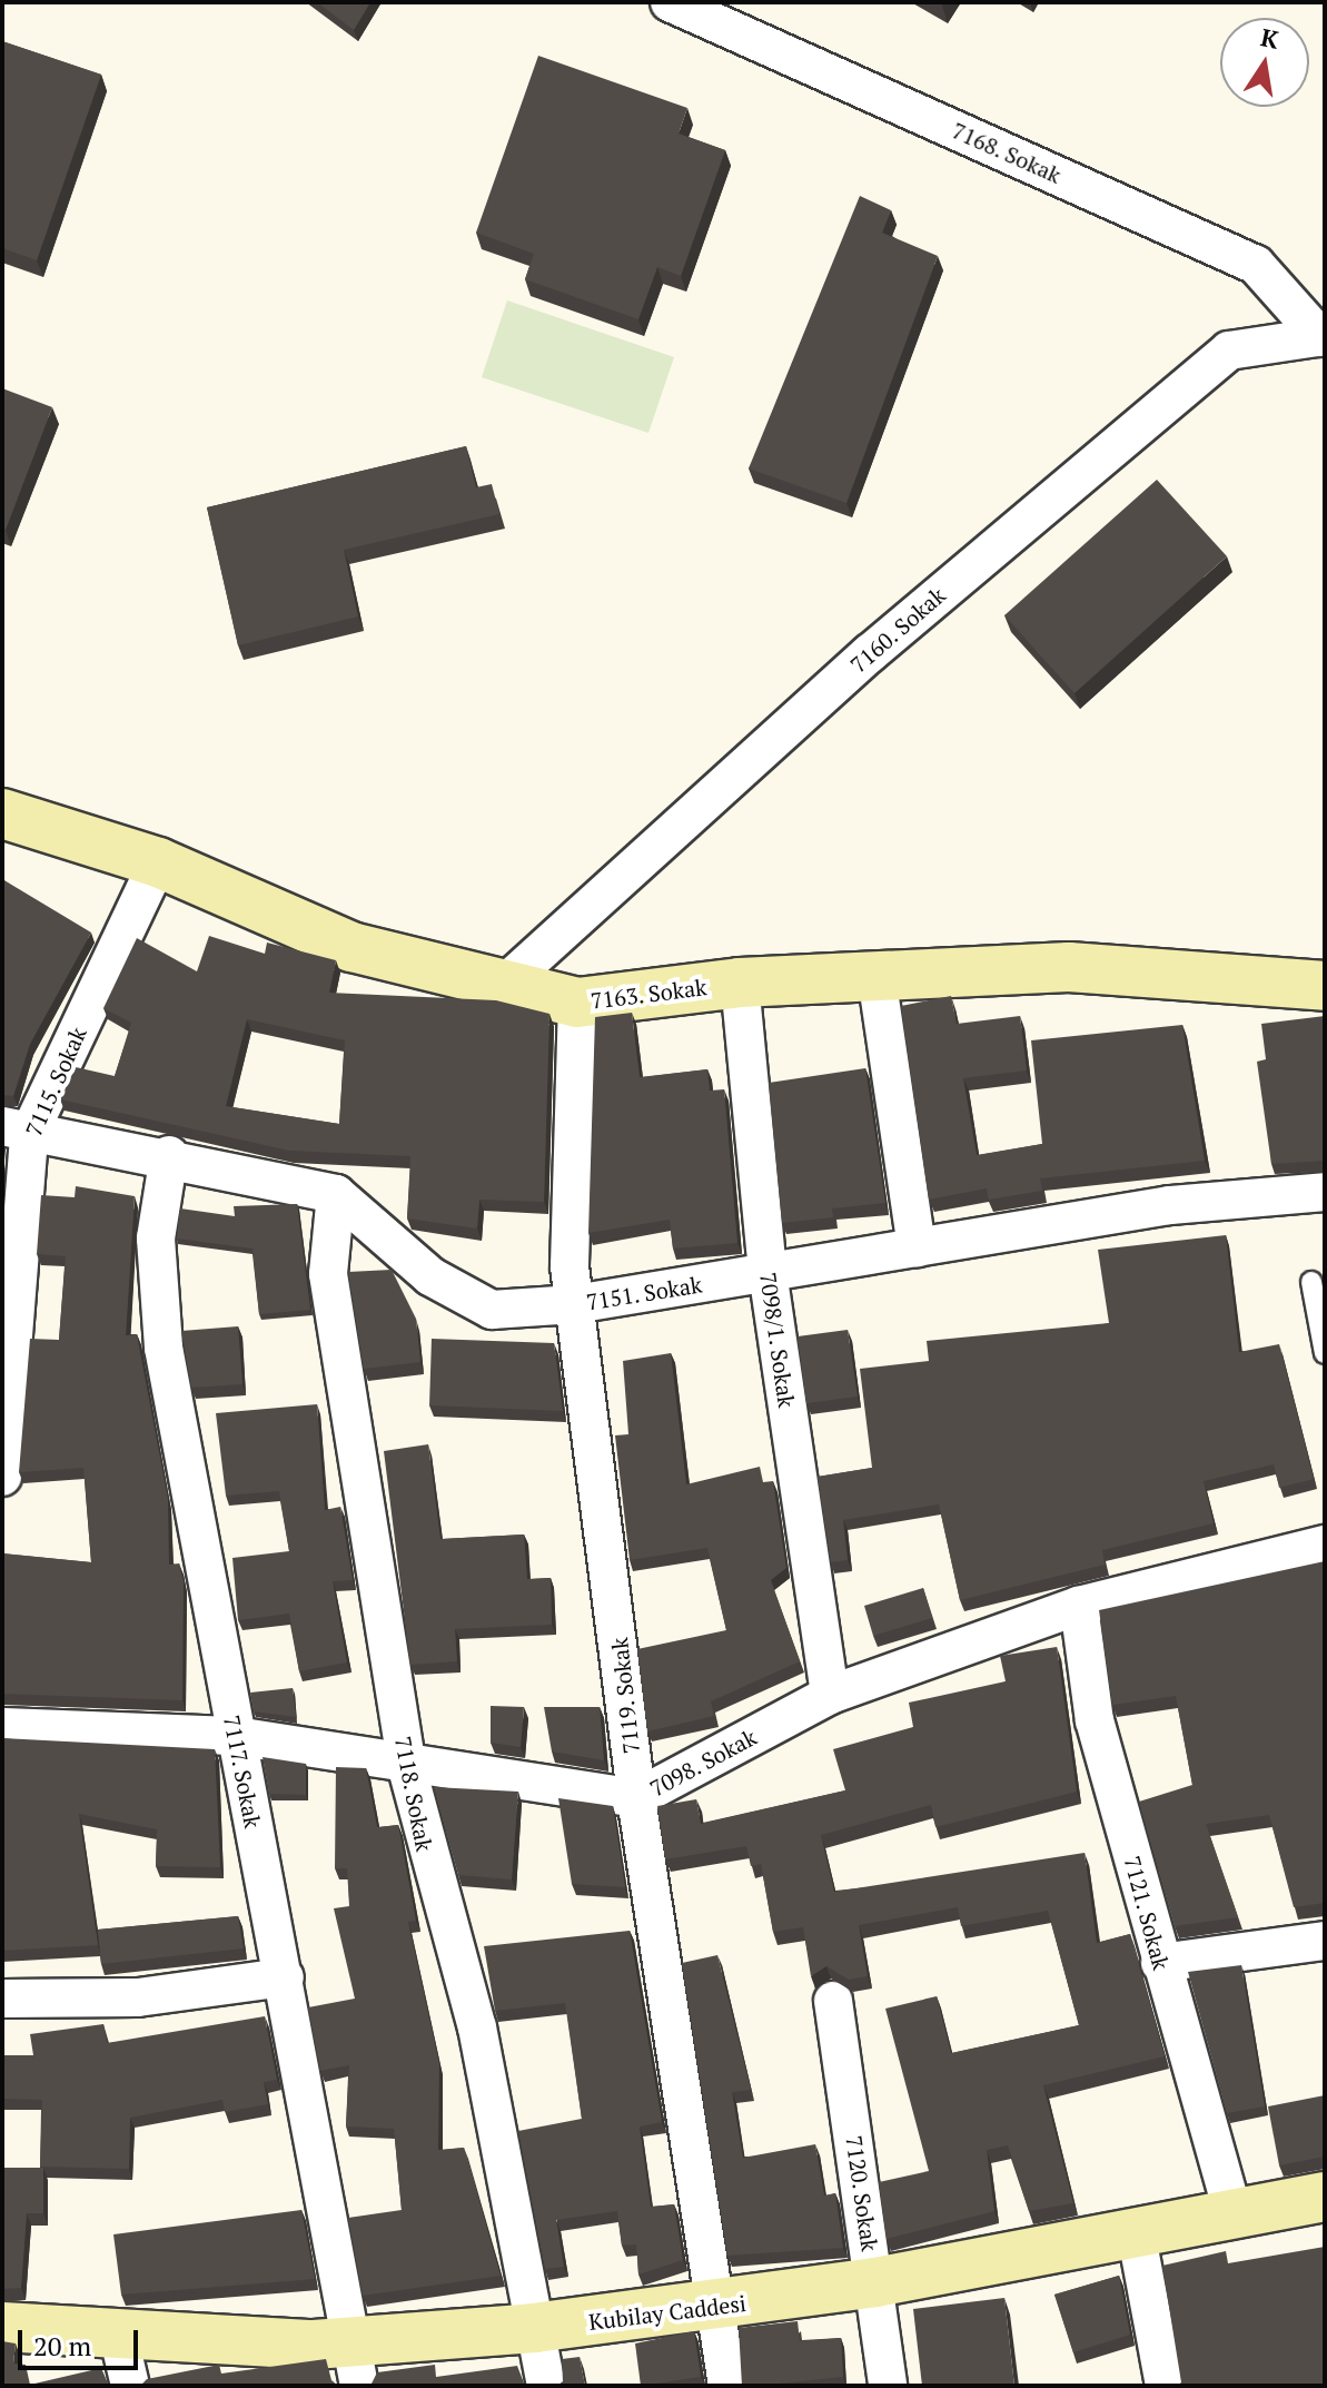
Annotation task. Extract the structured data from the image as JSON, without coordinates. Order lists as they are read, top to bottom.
{
  "streets": {
    "street": [
      "7168. Sokak",
      "7160. Sokak",
      "7163. Sokak",
      "7115. Sokak",
      "7151. Sokak",
      "7098/1. Sokak",
      "7119. Sokak",
      "7098. Sokak",
      "7117. Sokak",
      "7118. Sokak",
      "7121. Sokak",
      "7120. Sokak",
      "Kubilay Caddesi"
    ]
  },
  "crossings": [
    ["7168. Sokak", "7160. Sokak"],
    ["7160. Sokak", "7163. Sokak"],
    ["7163. Sokak", "7115. Sokak"],
    ["7163. Sokak", "7098/1. Sokak"],
    ["7163. Sokak", "7119. Sokak"],
    ["7115. Sokak", "7151. Sokak"],
    ["7151. Sokak", "7098/1. Sokak"],
    ["7151. Sokak", "7119. Sokak"],
    ["7151. Sokak", "7117. Sokak"],
    ["7151. Sokak", "7118. Sokak"],
    ["7098/1. Sokak", "7098. Sokak"],
    ["7119. Sokak", "7098. Sokak"],
    ["7119. Sokak", "Kubilay Caddesi"],
    ["7098. Sokak", "7117. Sokak"],
    ["7098. Sokak", "7118. Sokak"],
    ["7098. Sokak", "7121. Sokak"],
    ["7117. Sokak", "Kubilay Caddesi"],
    ["7118. Sokak", "Kubilay Caddesi"],
    ["7121. Sokak", "Kubilay Caddesi"],
    ["7120. Sokak", "Kubilay Caddesi"]
  ],
  "scale_bar": "20 m",
  "north": "top"
}
